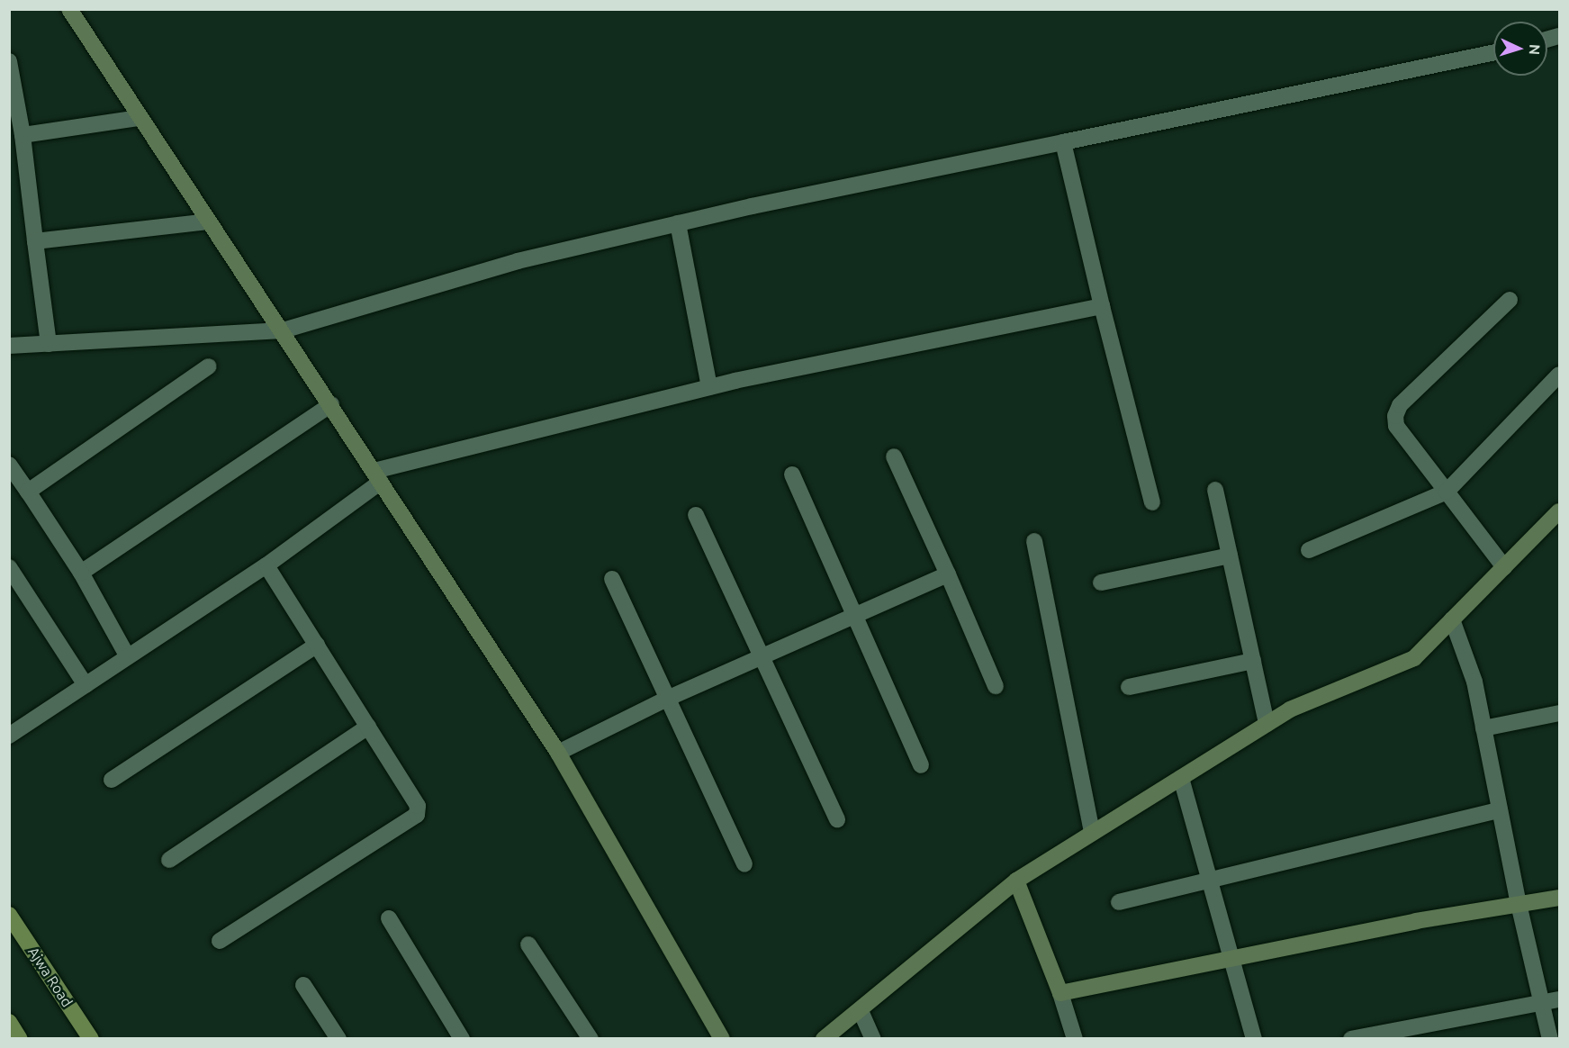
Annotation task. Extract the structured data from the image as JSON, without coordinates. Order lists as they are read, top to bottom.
{
  "streets": {
    "main road": ["Ajwa Road"]
  },
  "north": "right"
}
